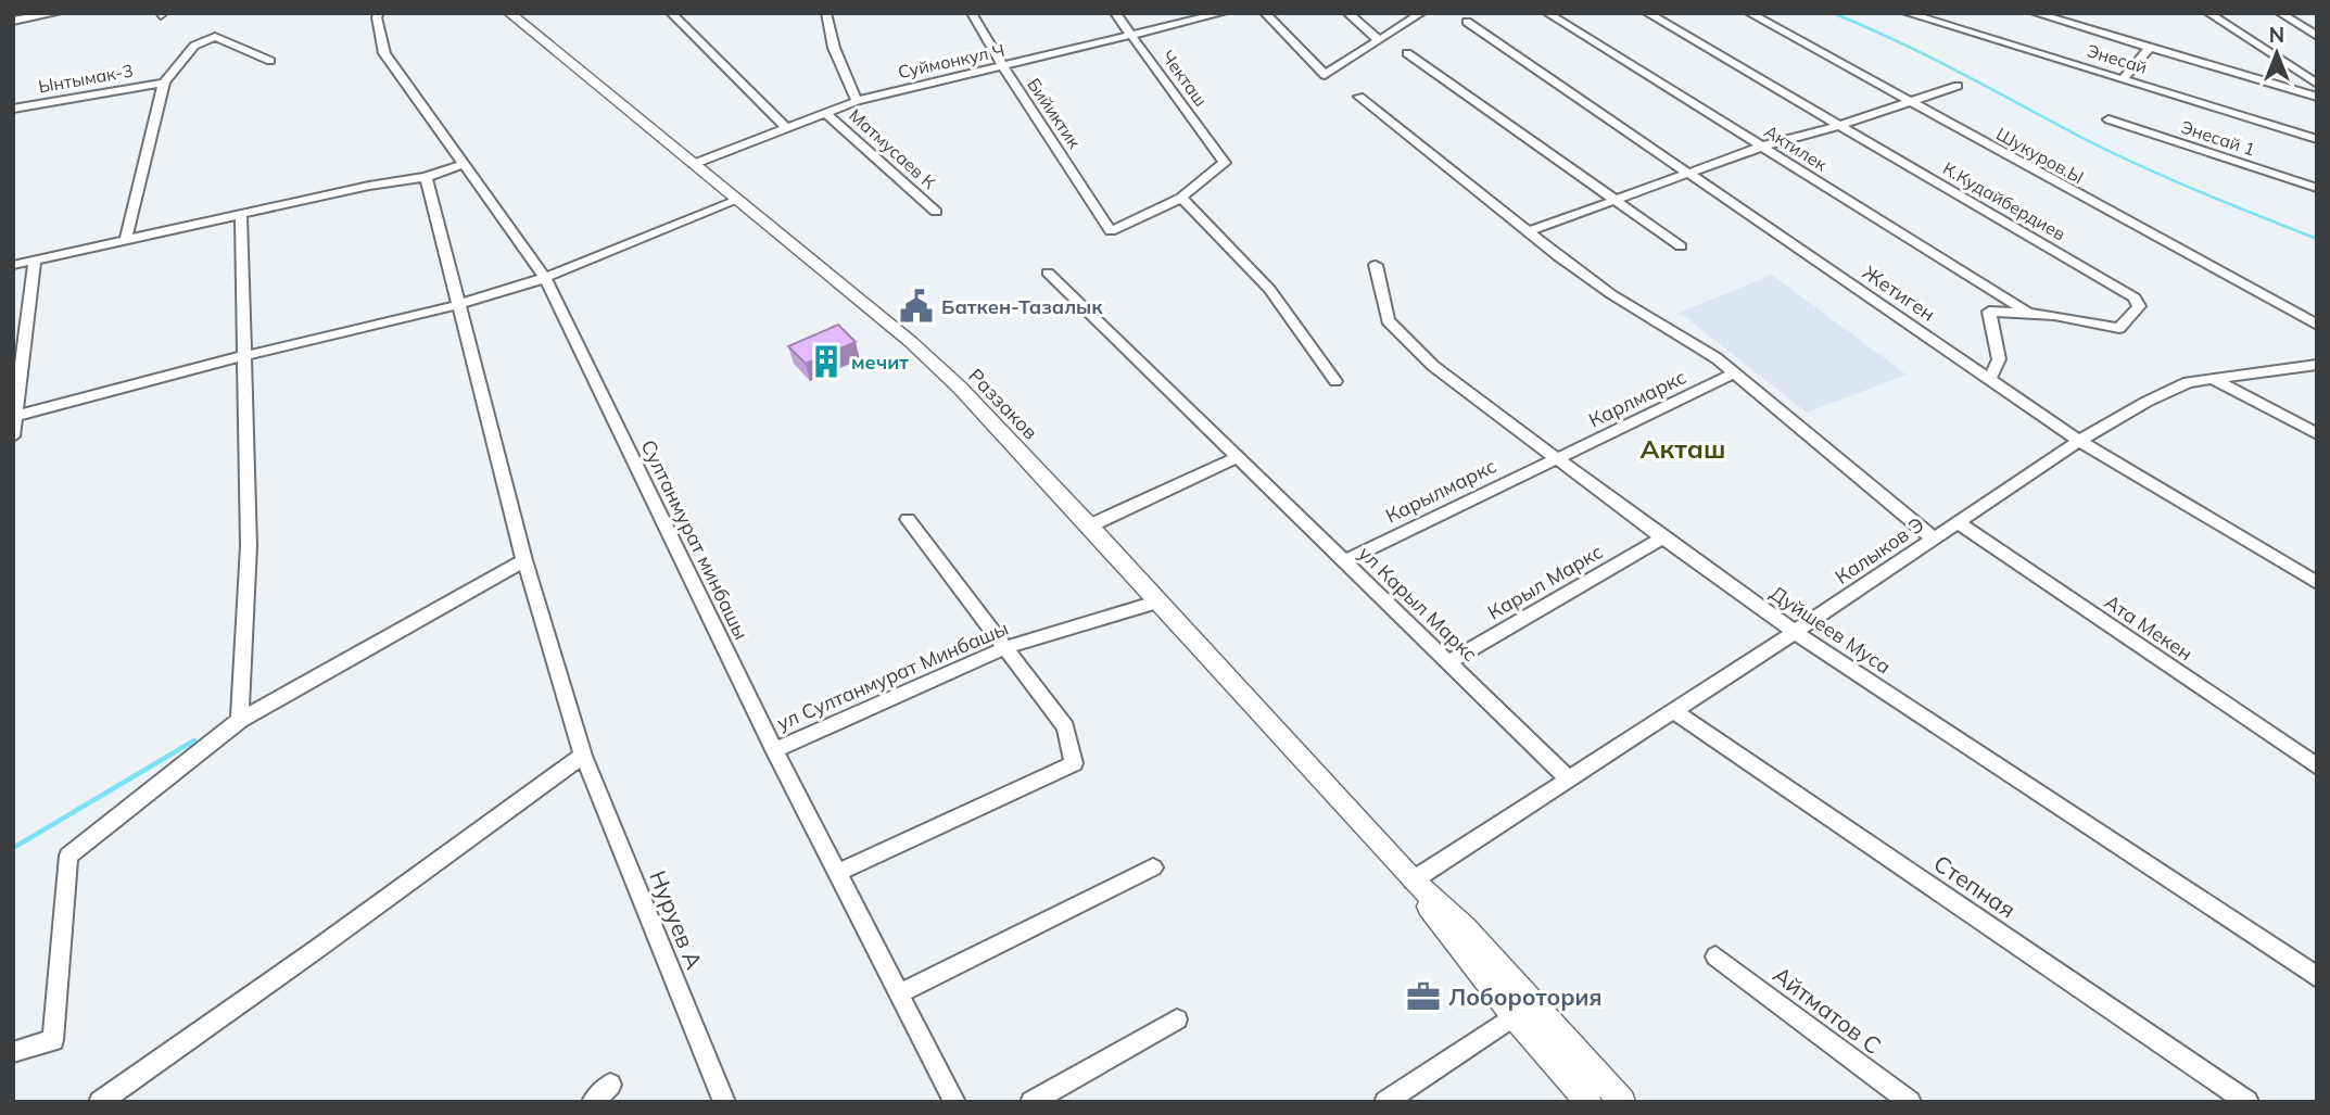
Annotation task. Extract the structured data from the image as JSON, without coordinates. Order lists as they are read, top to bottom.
{
  "streets": {
    "main road": ["Раззаков"],
    "street": [
      "Энесай",
      "Суймонкул Ч",
      "Ынтымак-3",
      "Чекташ",
      "Бийиктик",
      "Энесай 1",
      "Актилек",
      "Матмусаев К",
      "Шукуров.Ы",
      "К.Кудайбердиев",
      "Жетиген",
      "Карлмаркс",
      "Карылмаркс",
      "Султанмурат минбашы",
      "Калыков Э",
      "Карыл Маркс",
      "ул Карыл Маркс",
      "Ата Мекен",
      "Дуйшеев Муса",
      "ул Султанмурат Минбашы",
      "Степная",
      "Нуруев А",
      "Айтматов С"
    ]
  },
  "crossings": [
    ["Суймонкул Ч", "Чекташ"],
    ["Суймонкул Ч", "Бийиктик"],
    ["Суймонкул Ч", "Матмусаев К"],
    ["Суймонкул Ч", "Раззаков"],
    ["Чекташ", "Бийиктик"],
    ["Актилек", "К.Кудайбердиев"],
    ["К.Кудайбердиев", "Жетиген"],
    ["Жетиген", "Калыков Э"],
    ["Карлмаркс", "Карылмаркс"],
    ["Карлмаркс", "Дуйшеев Муса"],
    ["Раззаков", "Калыков Э"],
    ["Раззаков", "ул Султанмурат Минбашы"],
    ["Карылмаркс", "ул Карыл Маркс"],
    ["Карылмаркс", "Дуйшеев Муса"],
    ["Султанмурат минбашы", "ул Султанмурат Минбашы"],
    ["Калыков Э", "ул Карыл Маркс"],
    ["Калыков Э", "Ата Мекен"],
    ["Калыков Э", "Дуйшеев Муса"],
    ["Калыков Э", "Степная"],
    ["Карыл Маркс", "ул Карыл Маркс"],
    ["Карыл Маркс", "Дуйшеев Муса"]
  ],
  "districts": ["Акташ"],
  "places": {
    "public building": ["Баткен-Тазалык"],
    "building": ["мечит"],
    "office": ["Лоборотория"]
  },
  "north": "top"
}
